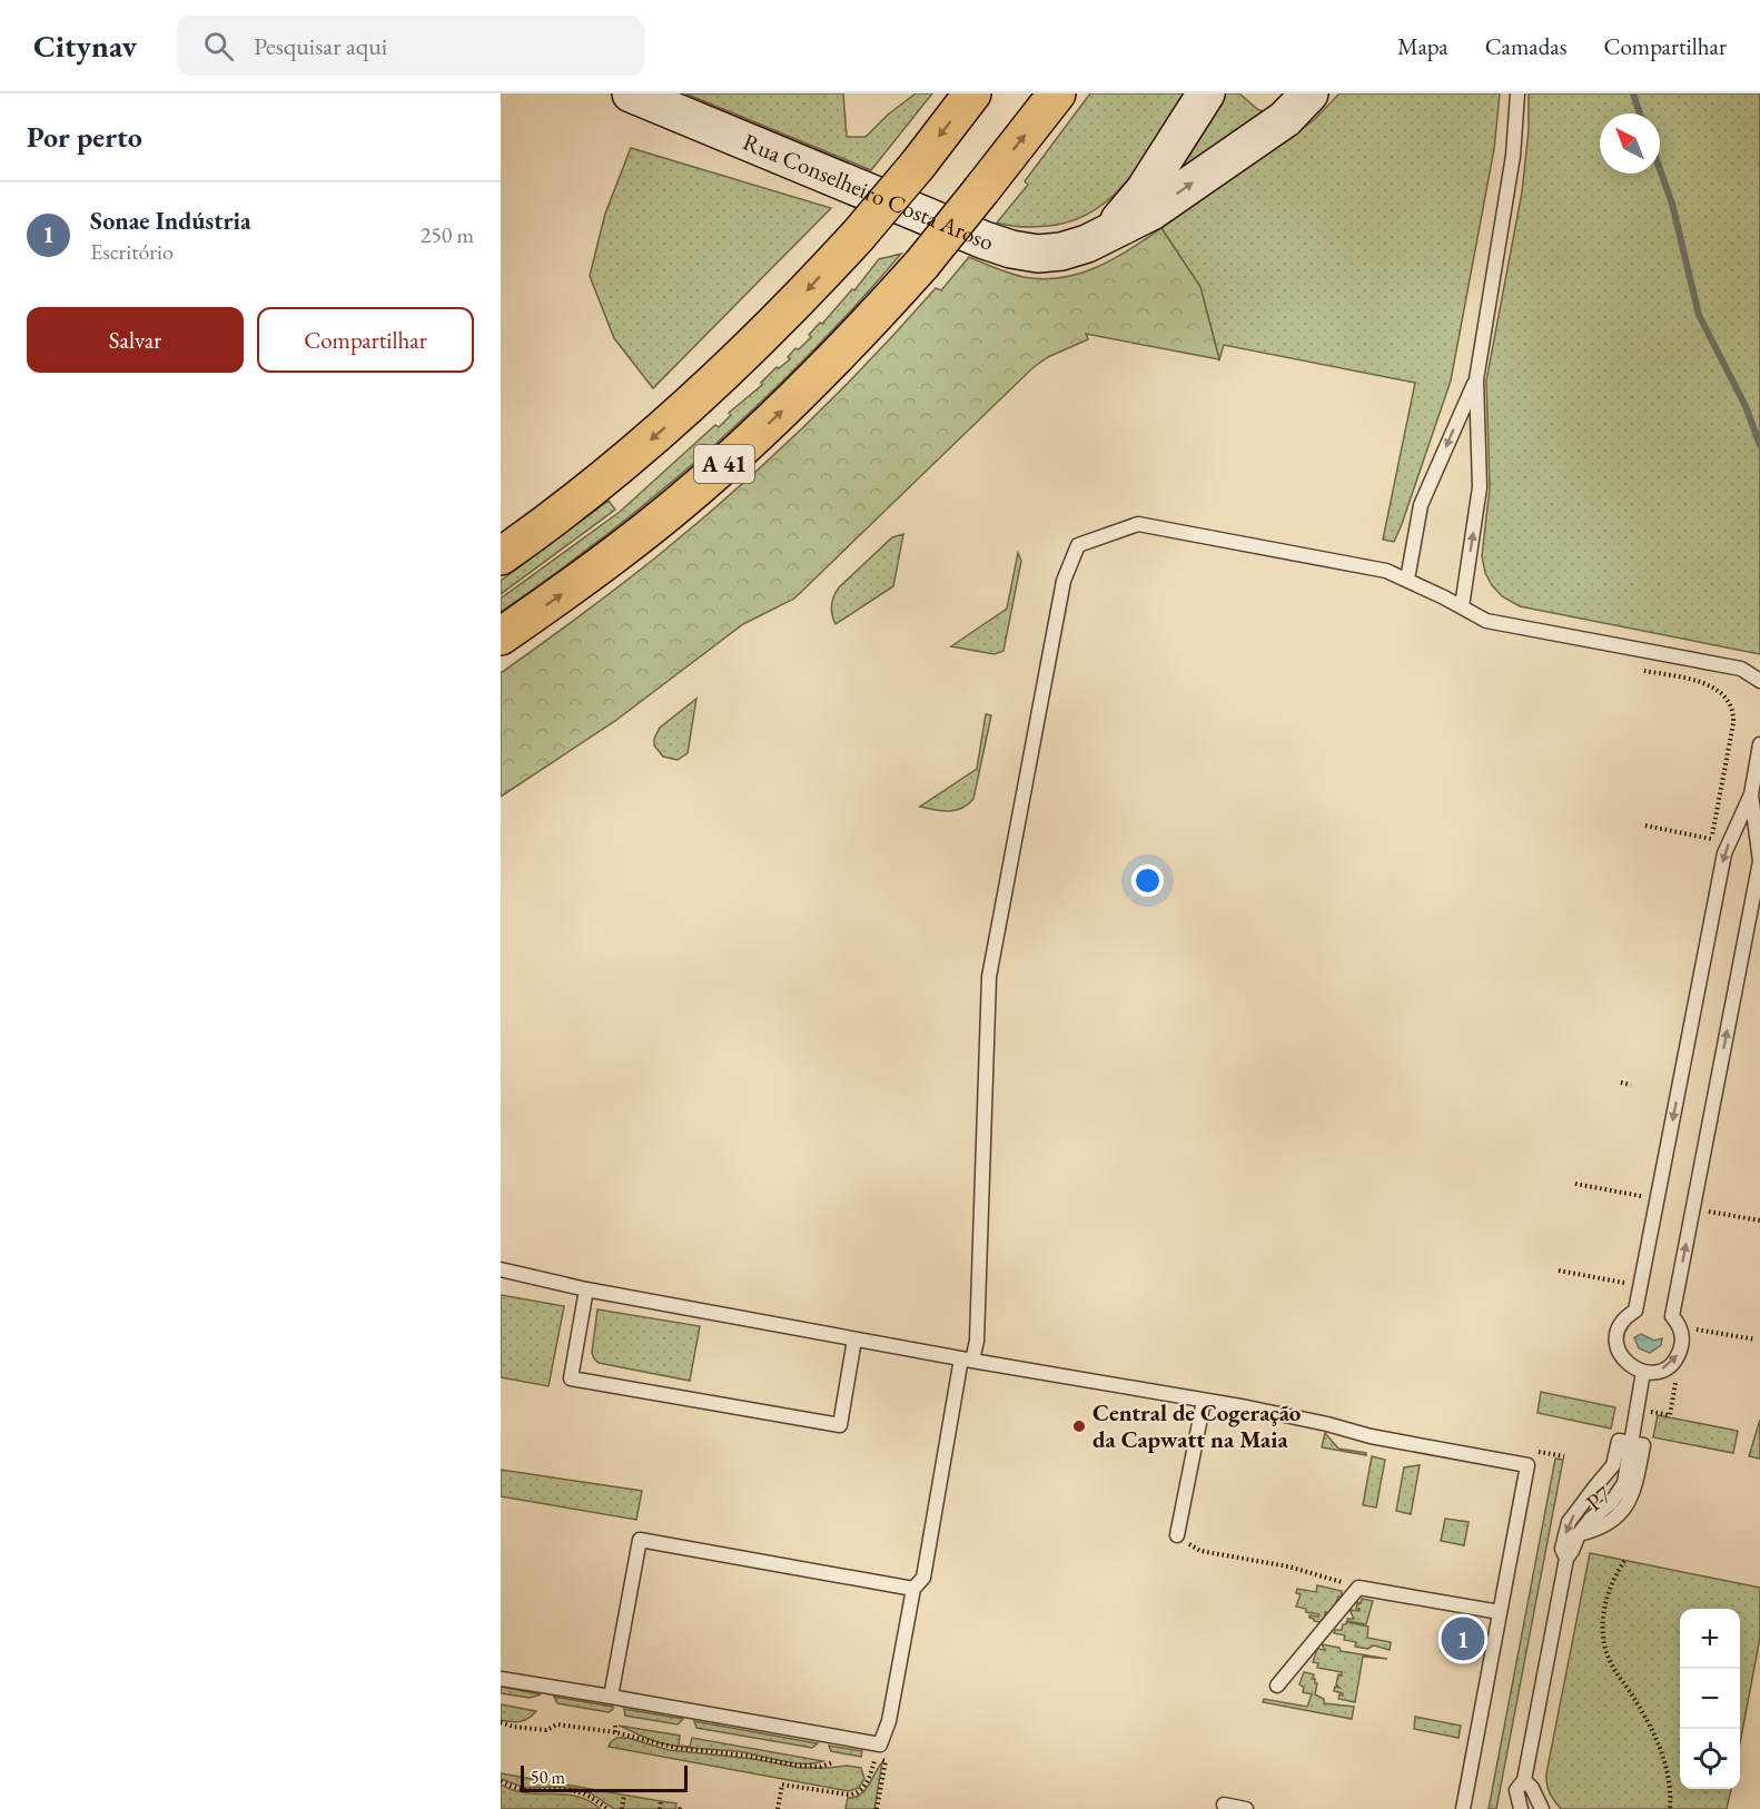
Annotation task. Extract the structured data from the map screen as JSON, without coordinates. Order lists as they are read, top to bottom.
{
  "streets": {
    "highway": ["A 41"],
    "main road": ["Rua Conselheiro Costa Aroso"]
  },
  "places": ["Central de Cogeração da Capwatt na Maia"],
  "scale_bar": "50 m",
  "north": "top left",
  "page": {
    "header": "Citynav",
    "search": "Pesquisar aqui",
    "nav": ["Mapa", "Camadas", "Compartilhar"],
    "heading": "Por perto",
    "list": [
      {
        "mark": "1",
        "name": "Sonae Indústria",
        "note": "Escritório",
        "value": "250 m"
      }
    ],
    "buttons": ["Salvar", "Compartilhar"],
    "map_buttons": ["+", "−"],
    "pins": "1",
    "scale": "50 m"
  }
}
